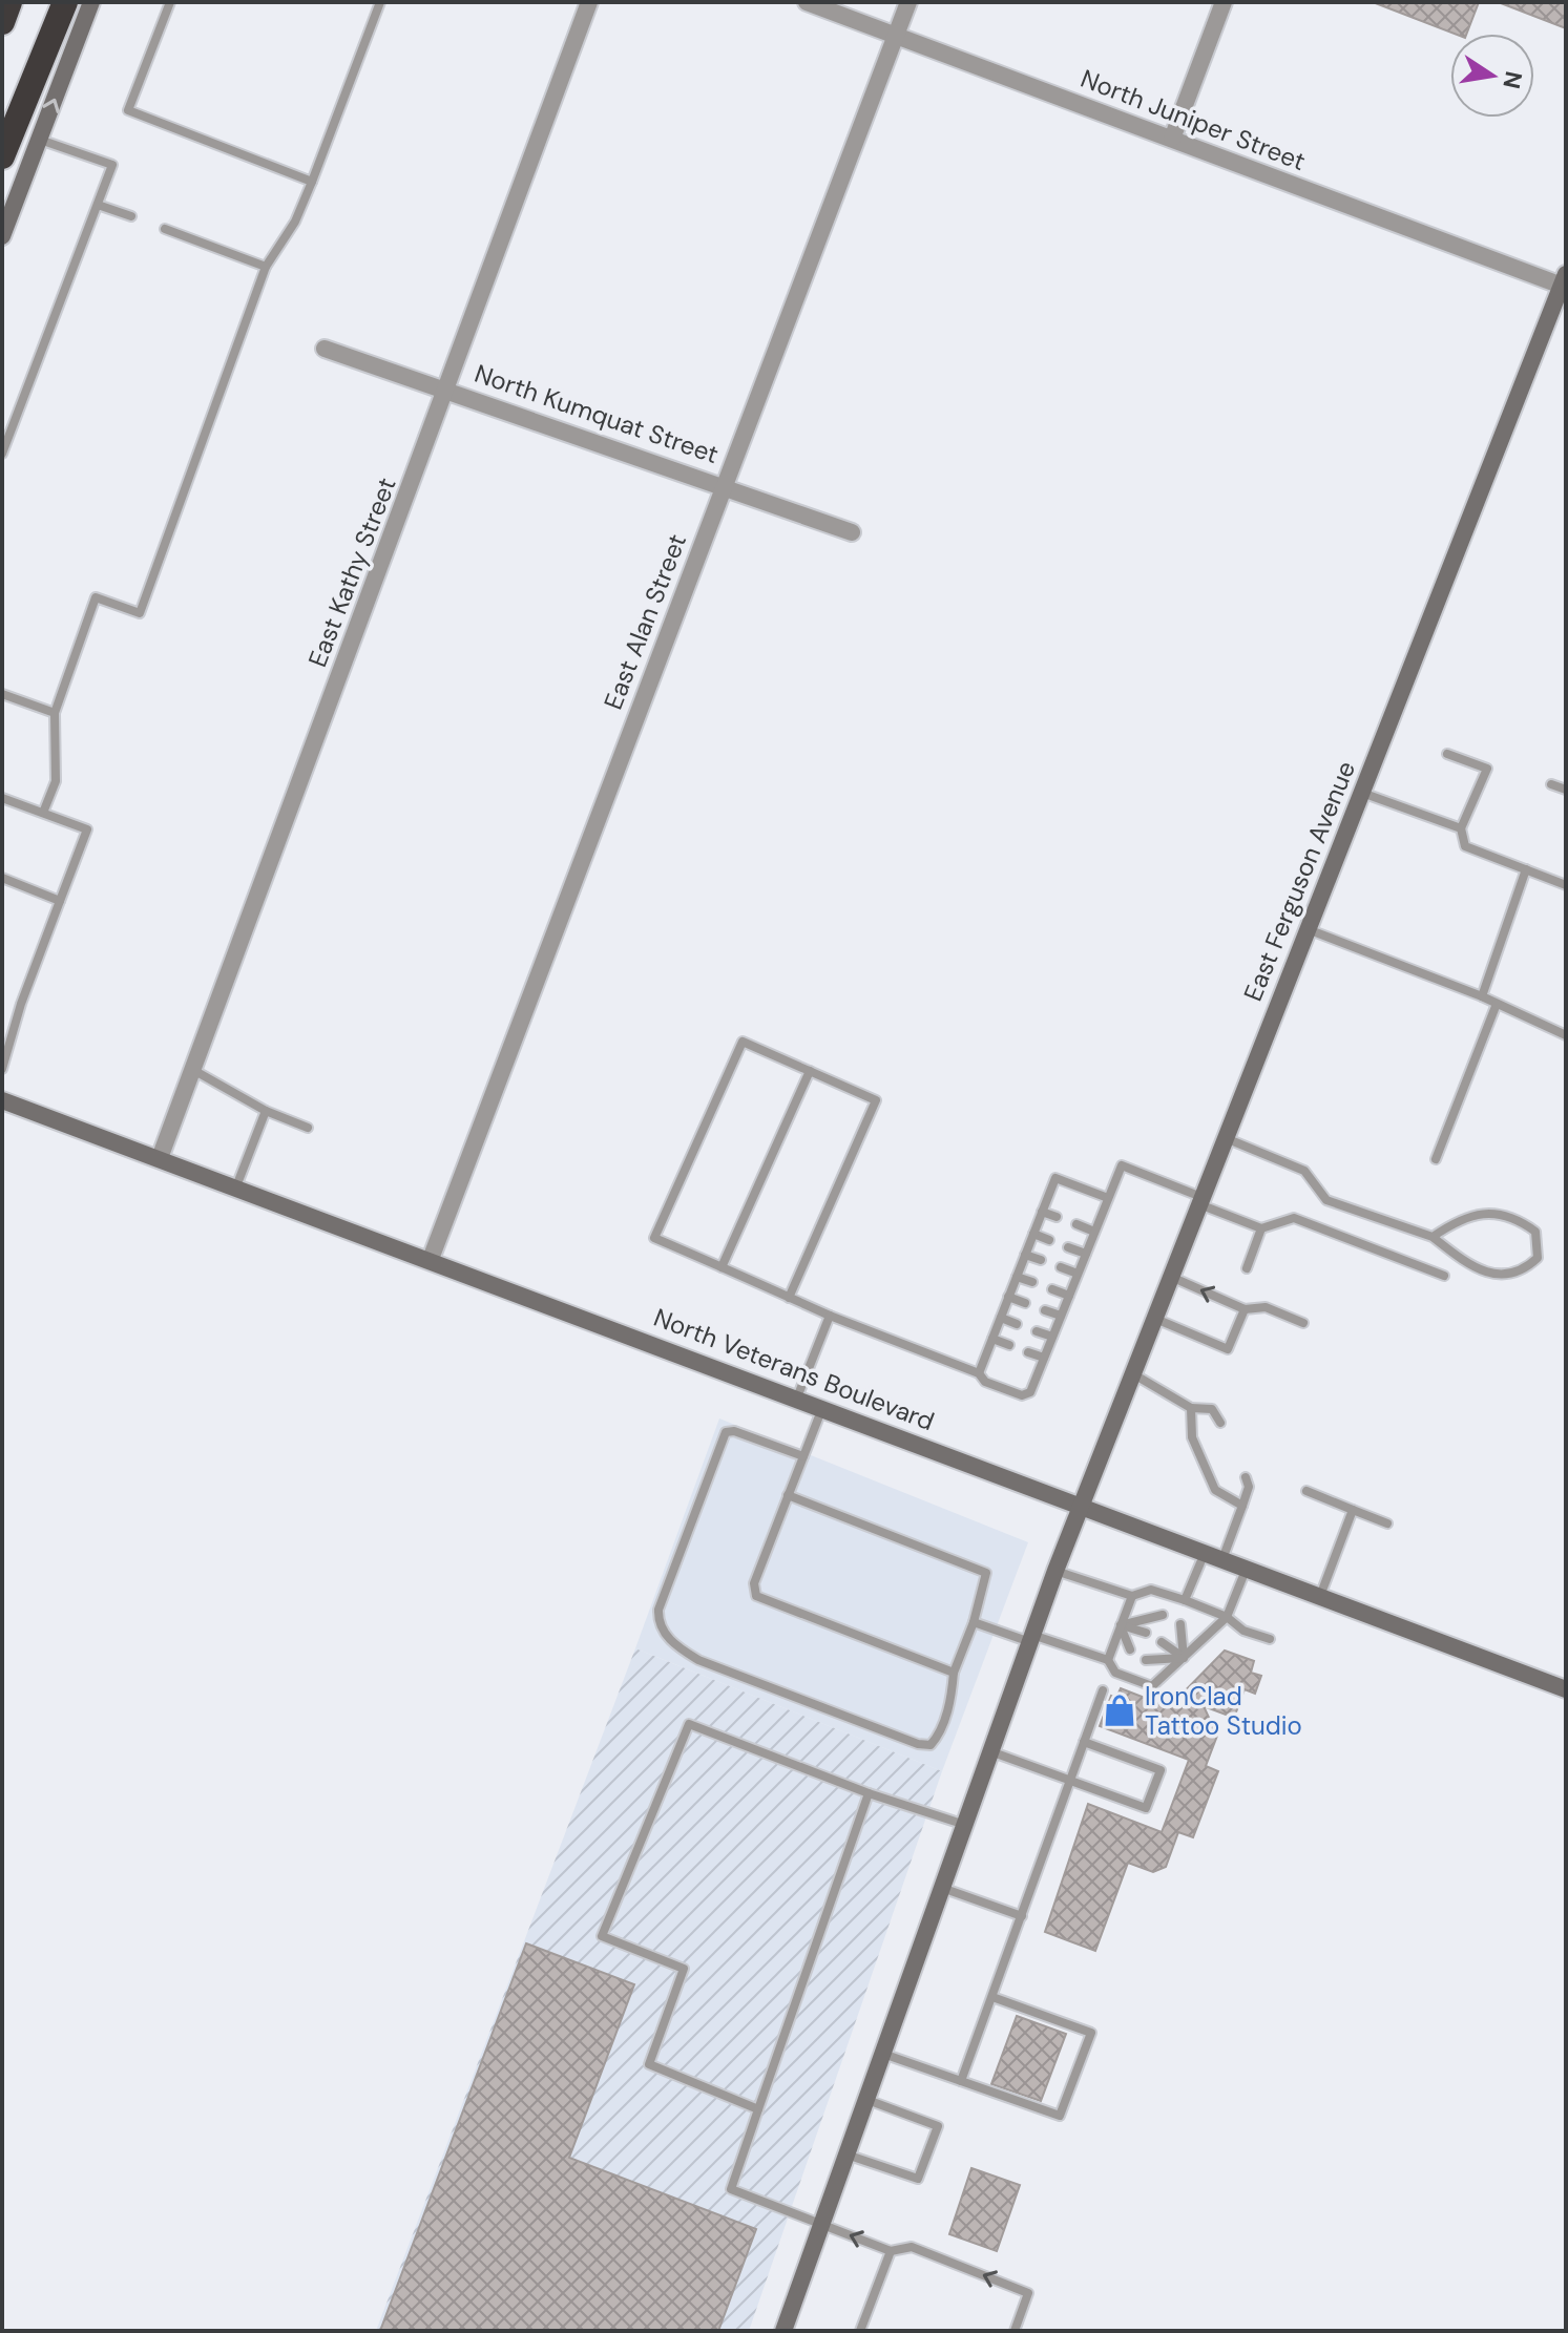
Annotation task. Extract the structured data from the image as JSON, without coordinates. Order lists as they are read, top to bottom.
{
  "streets": {
    "main road": ["East Ferguson Avenue", "North Veterans Boulevard"],
    "street": [
      "North Juniper Street",
      "North Kumquat Street",
      "East Kathy Street",
      "East Alan Street"
    ]
  },
  "crossings": [
    ["North Juniper Street", "East Alan Street"],
    ["North Juniper Street", "East Ferguson Avenue"],
    ["North Kumquat Street", "East Kathy Street"],
    ["North Kumquat Street", "East Alan Street"],
    ["East Kathy Street", "North Veterans Boulevard"],
    ["East Alan Street", "North Veterans Boulevard"],
    ["East Ferguson Avenue", "North Veterans Boulevard"]
  ],
  "places": {
    "shop": ["IronClad Tattoo Studio"]
  },
  "north": "right"
}
